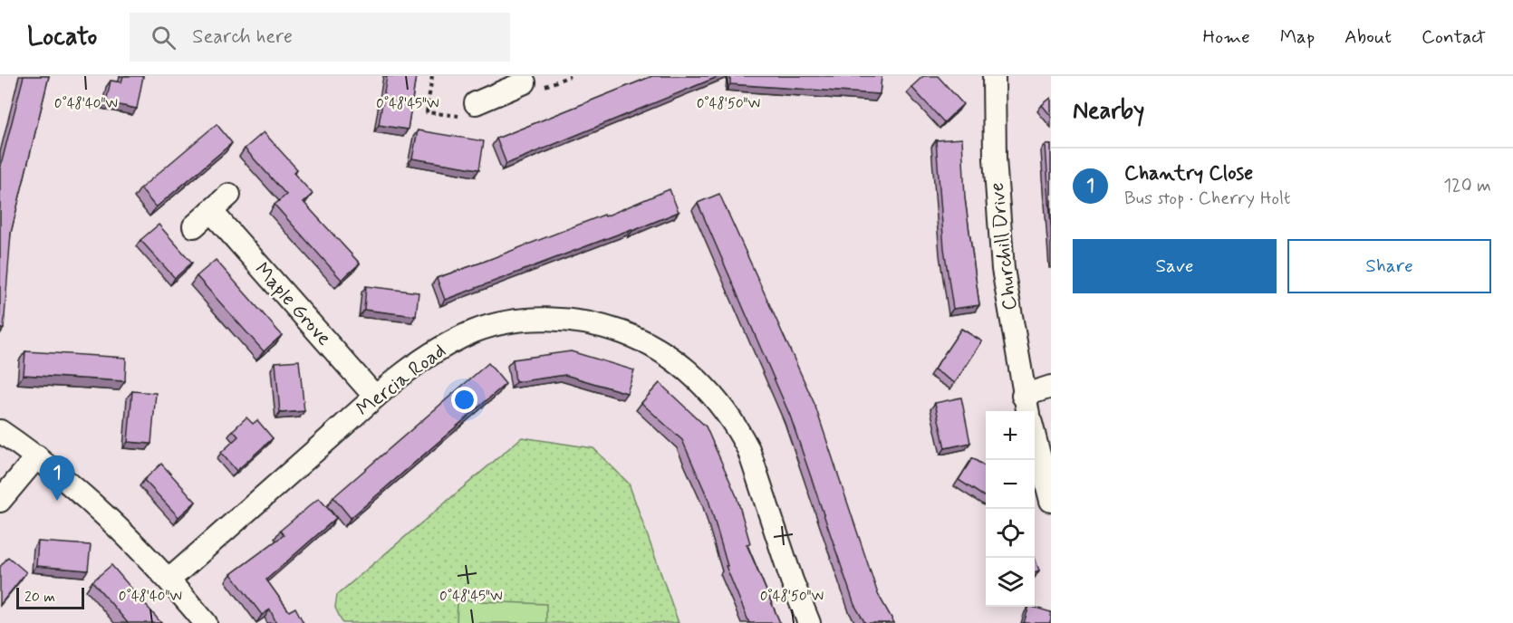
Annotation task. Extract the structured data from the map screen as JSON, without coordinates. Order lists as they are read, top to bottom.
{
  "streets": {
    "street": ["Churchill Drive", "Maple Grove", "Mercia Road"]
  },
  "crossings": [
    ["Maple Grove", "Mercia Road"]
  ],
  "scale_bar": "20 m",
  "page": {
    "header": "Locato",
    "search": "Search here",
    "nav": [
      "Home",
      "Map",
      "About",
      "Contact"
    ],
    "heading": "Nearby",
    "list": [
      {
        "mark": "1",
        "name": "Chantry Close",
        "note": "Bus stop · Cherry Holt",
        "value": "120 m"
      }
    ],
    "buttons": ["Save", "Share"],
    "map_buttons": ["+", "−"],
    "pins": "1",
    "scale": "20 m"
  },
  "coordinates": ["0°48'40\"W", "0°48'45\"W", "0°48'50\"W"]
}
